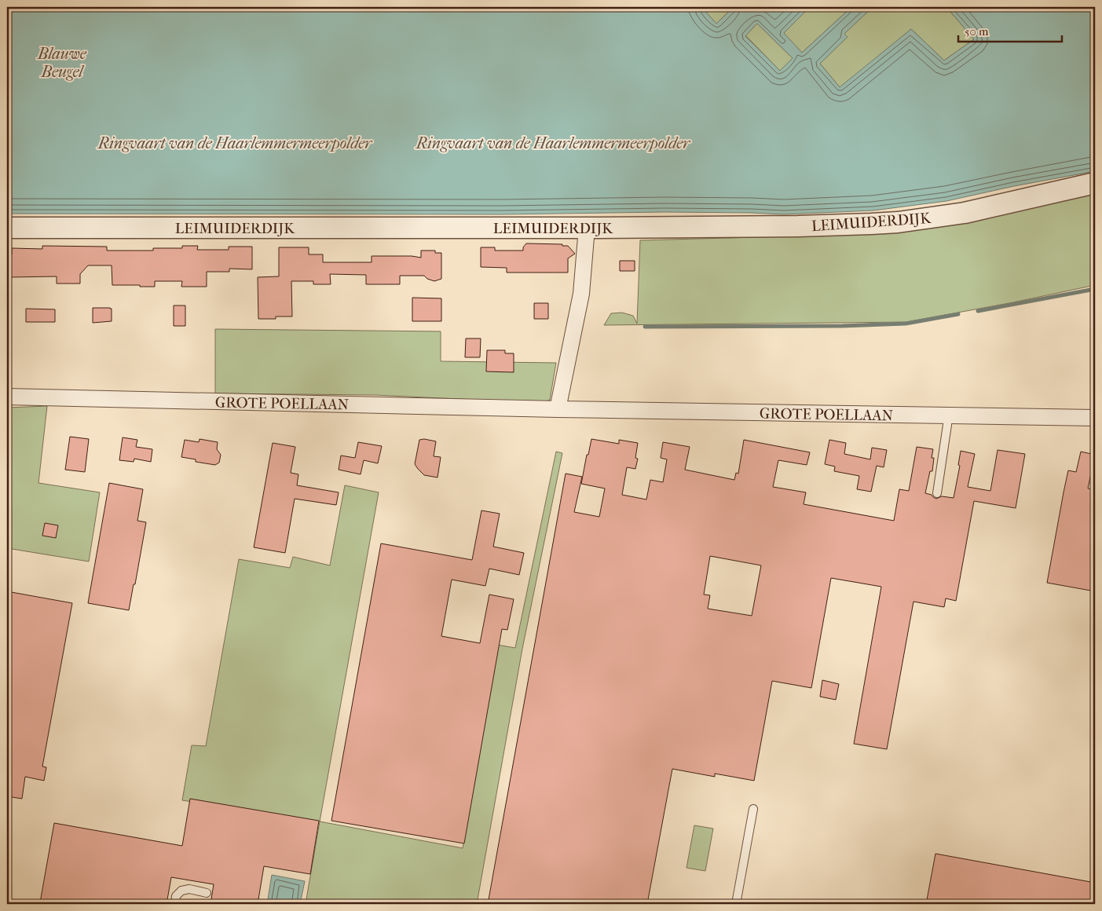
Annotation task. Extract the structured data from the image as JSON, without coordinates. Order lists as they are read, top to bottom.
{
  "streets": {
    "street": ["LEIMUIDERDIJK", "GROTE POELLAAN"]
  },
  "water": ["Blauwe Beugel", "Ringvaart van de Haarlemmermeerpolder"],
  "scale_bar": "50 m"
}
